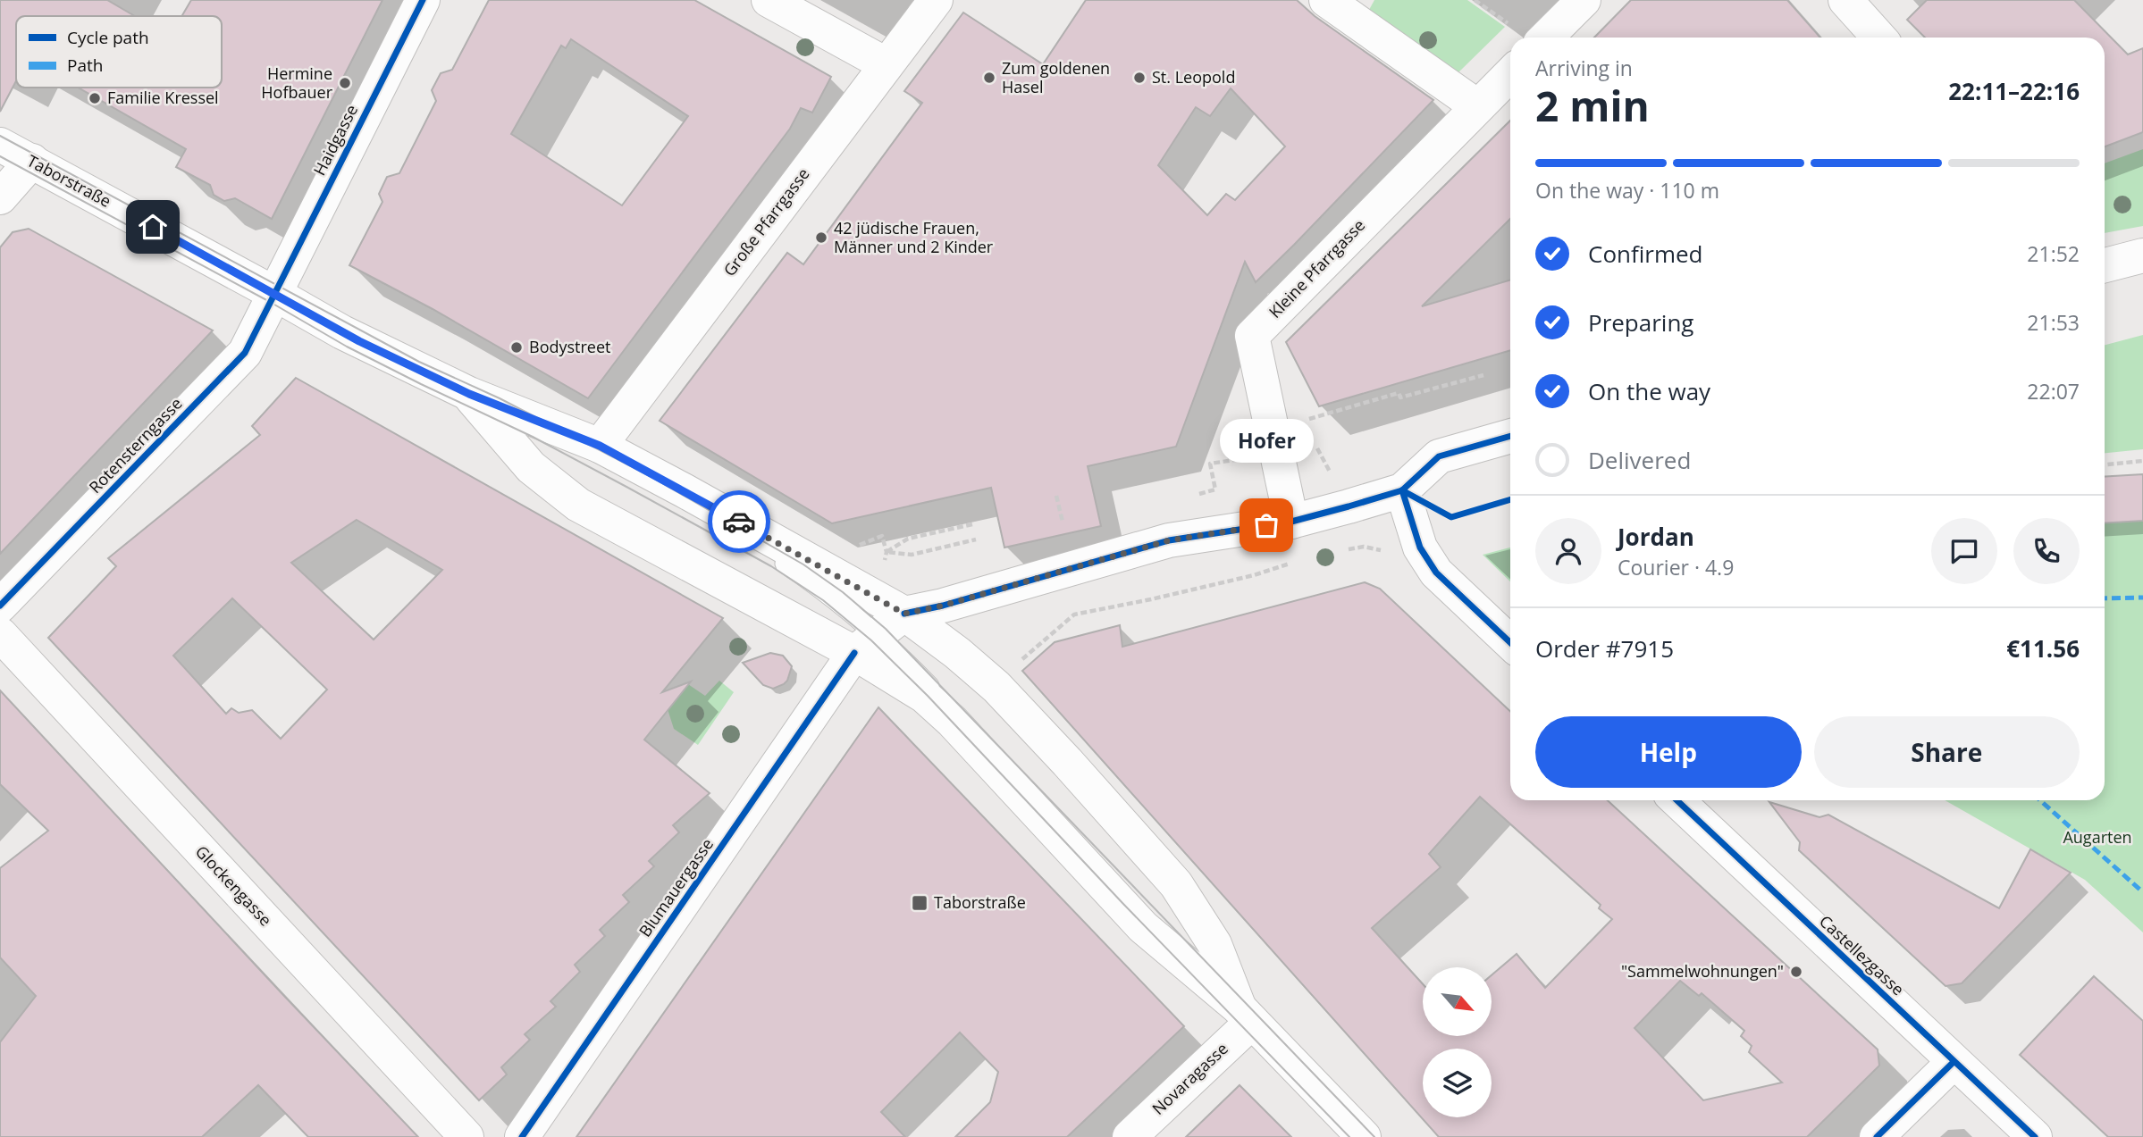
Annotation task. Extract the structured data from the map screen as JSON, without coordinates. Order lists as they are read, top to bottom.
{
  "streets": {
    "street": [
      "Haidgasse",
      "Taborstraße",
      "Große Pfarrgasse",
      "Kleine Pfarrgasse",
      "Rotensterngasse",
      "Glockengasse",
      "Blumauergasse",
      "Castellezgasse",
      "Novaragasse"
    ]
  },
  "crossings": [
    ["Haidgasse", "Taborstraße"],
    ["Haidgasse", "Rotensterngasse"],
    ["Taborstraße", "Große Pfarrgasse"],
    ["Taborstraße", "Rotensterngasse"],
    ["Taborstraße", "Blumauergasse"],
    ["Taborstraße", "Novaragasse"]
  ],
  "parks": ["Augarten"],
  "places": {
    "other": [
      "Zum goldenen Hasel",
      "St. Leopold",
      "Hermine Hofbauer",
      "Familie Kressel",
      "42 jüdische Frauen, Männer und 2 Kinder",
      "Bodystreet",
      "Hofer",
      "\"Sammelwohnungen\""
    ],
    "transit": ["Taborstraße"]
  },
  "legend": ["Cycle path", "Path"],
  "north": "bottom right",
  "page": {
    "heading": ["2 min", "Arriving in", "22:11–22:16"],
    "panel": [
      "Jordan",
      "Courier · 4.9",
      "Order #7915",
      "€11.56"
    ],
    "bar": "On the way · 110 m",
    "list": [
      ["Confirmed", "21:52"],
      ["Preparing", "21:53"],
      ["On the way", "22:07"],
      "Delivered"
    ],
    "bubble": "Hofer",
    "buttons": ["Help", "Share"]
  }
}
